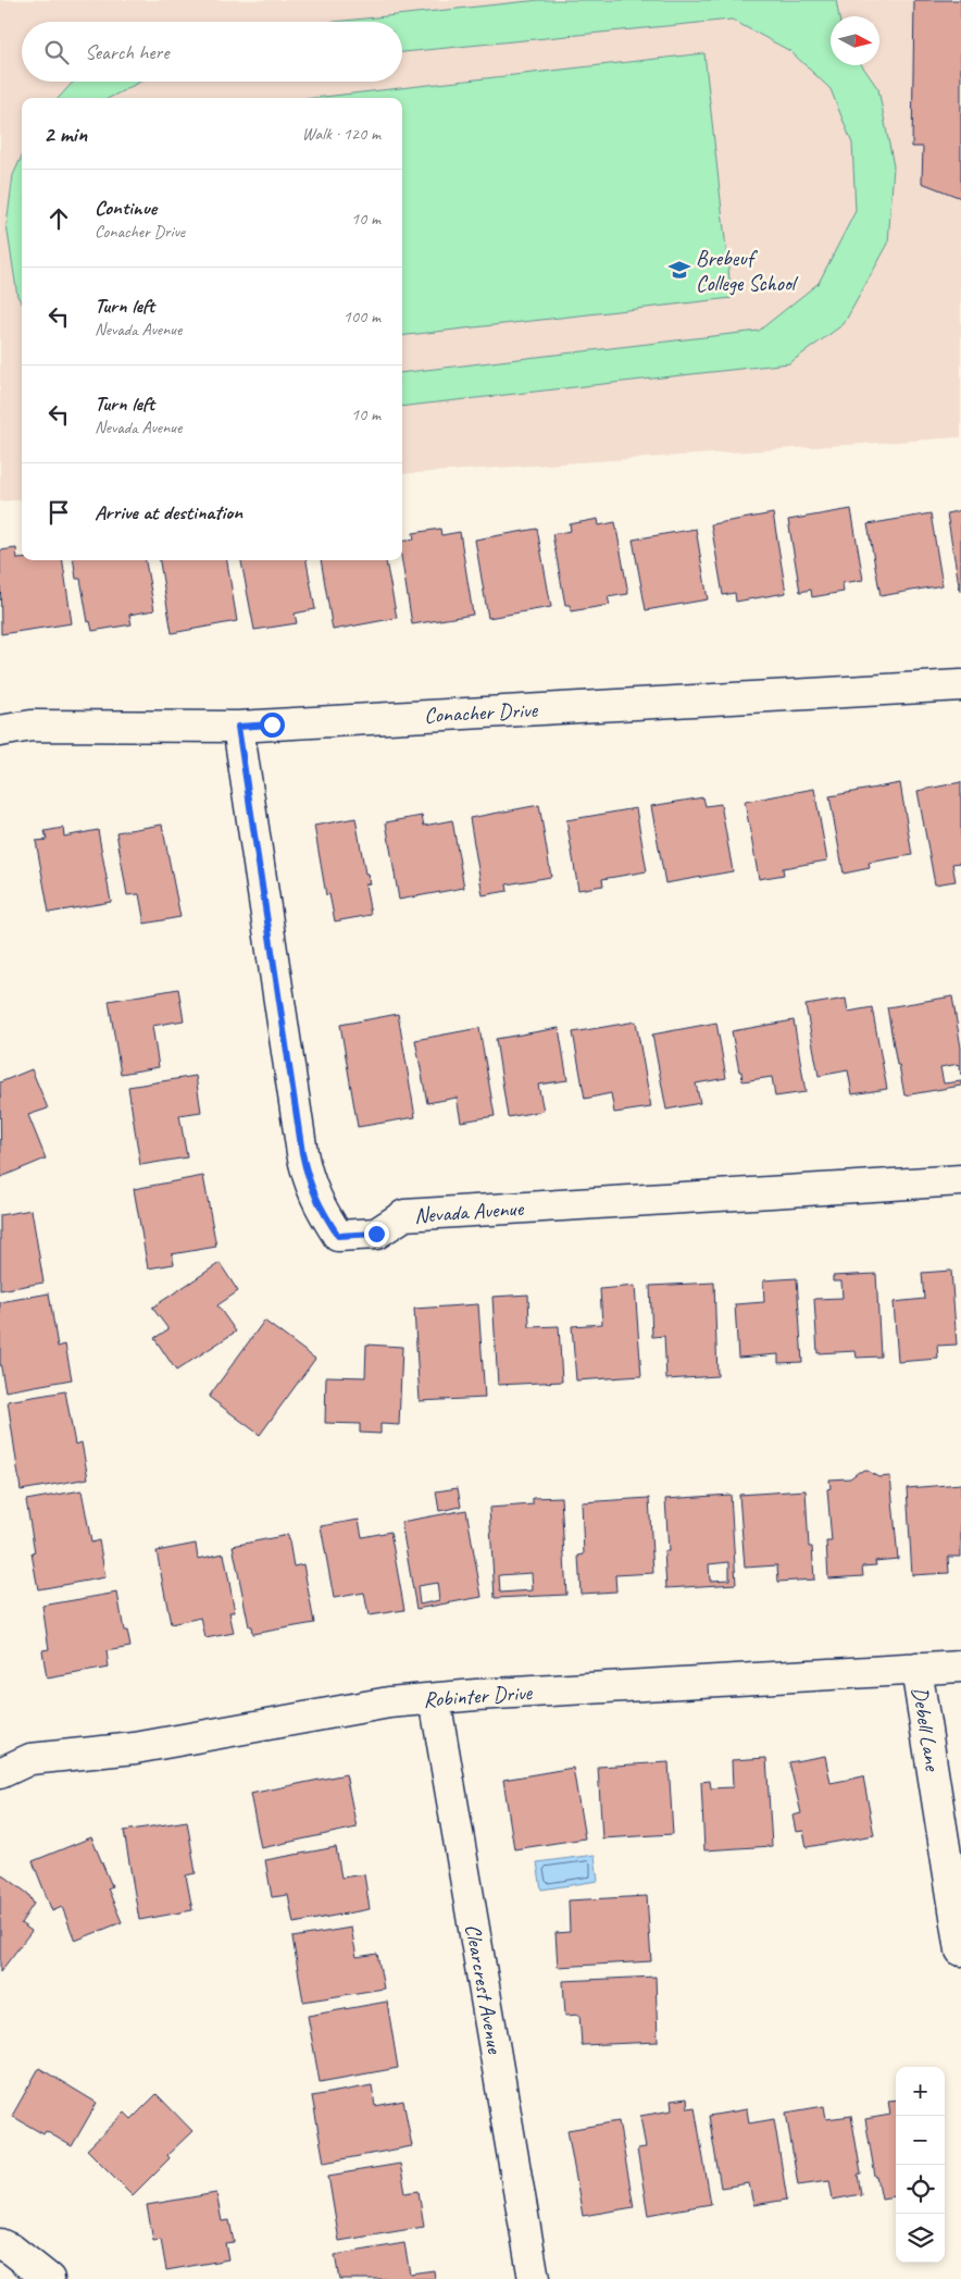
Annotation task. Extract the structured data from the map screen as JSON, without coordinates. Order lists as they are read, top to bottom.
{
  "streets": {
    "street": [
      "Conacher Drive",
      "Nevada Avenue",
      "Robinter Drive",
      "Debell Lane",
      "Clearcrest Avenue"
    ]
  },
  "crossings": [
    ["Conacher Drive", "Nevada Avenue"],
    ["Robinter Drive", "Debell Lane"],
    ["Robinter Drive", "Clearcrest Avenue"]
  ],
  "places": {
    "school or university": ["Brebeuf College School"]
  },
  "north": "right",
  "page": {
    "search": "Search here",
    "heading": ["2 min", "Walk · 120 m"],
    "list": [
      ["Continue", "Conacher Drive", "10 m"],
      ["Turn left", "Nevada Avenue", "100 m"],
      ["Turn left", "Nevada Avenue", "10 m"],
      "Arrive at destination"
    ],
    "map_buttons": ["+", "−"]
  }
}
